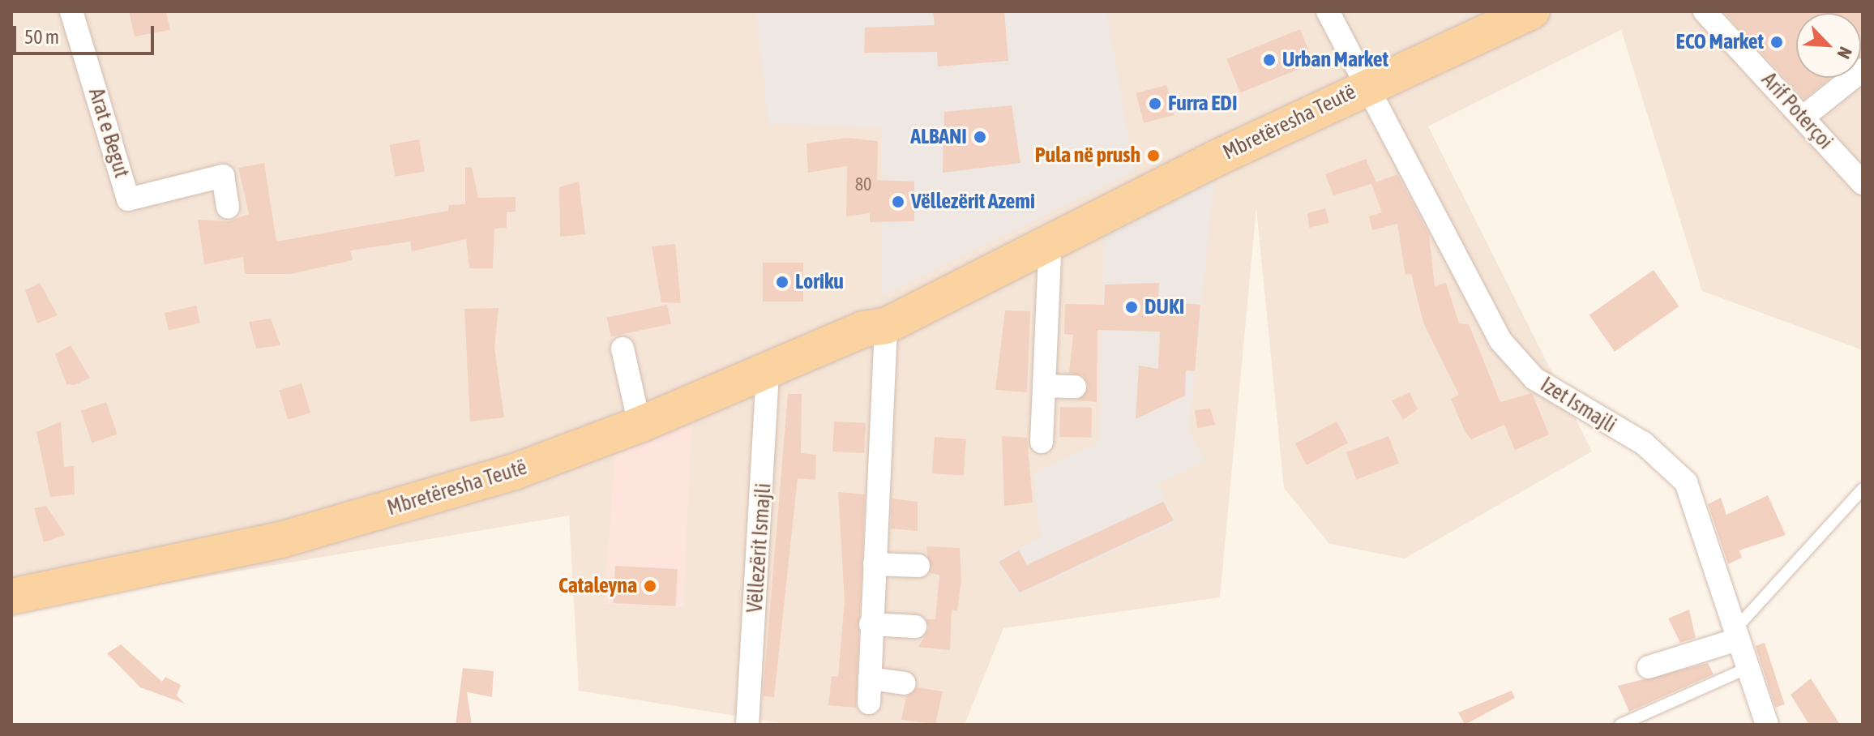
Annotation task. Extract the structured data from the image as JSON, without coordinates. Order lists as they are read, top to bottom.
{
  "streets": {
    "main road": ["Mbretëresha Teutë"],
    "street": [
      "Arif Poterçoi",
      "Arat e Begut",
      "Izet Ismajli",
      "Vëllezërit Ismajli"
    ]
  },
  "crossings": [
    ["Mbretëresha Teutë", "Izet Ismajli"],
    ["Mbretëresha Teutë", "Vëllezërit Ismajli"]
  ],
  "places": [
    "ECO Market",
    "Urban Market",
    "Furra EDI",
    "ALBANI",
    "Pula në prush",
    "Vëllezërit Azemi",
    "Loriku",
    "DUKI",
    "Cataleyna"
  ],
  "house_numbers": ["80"],
  "scale_bar": "50 m",
  "north": "bottom right"
}
